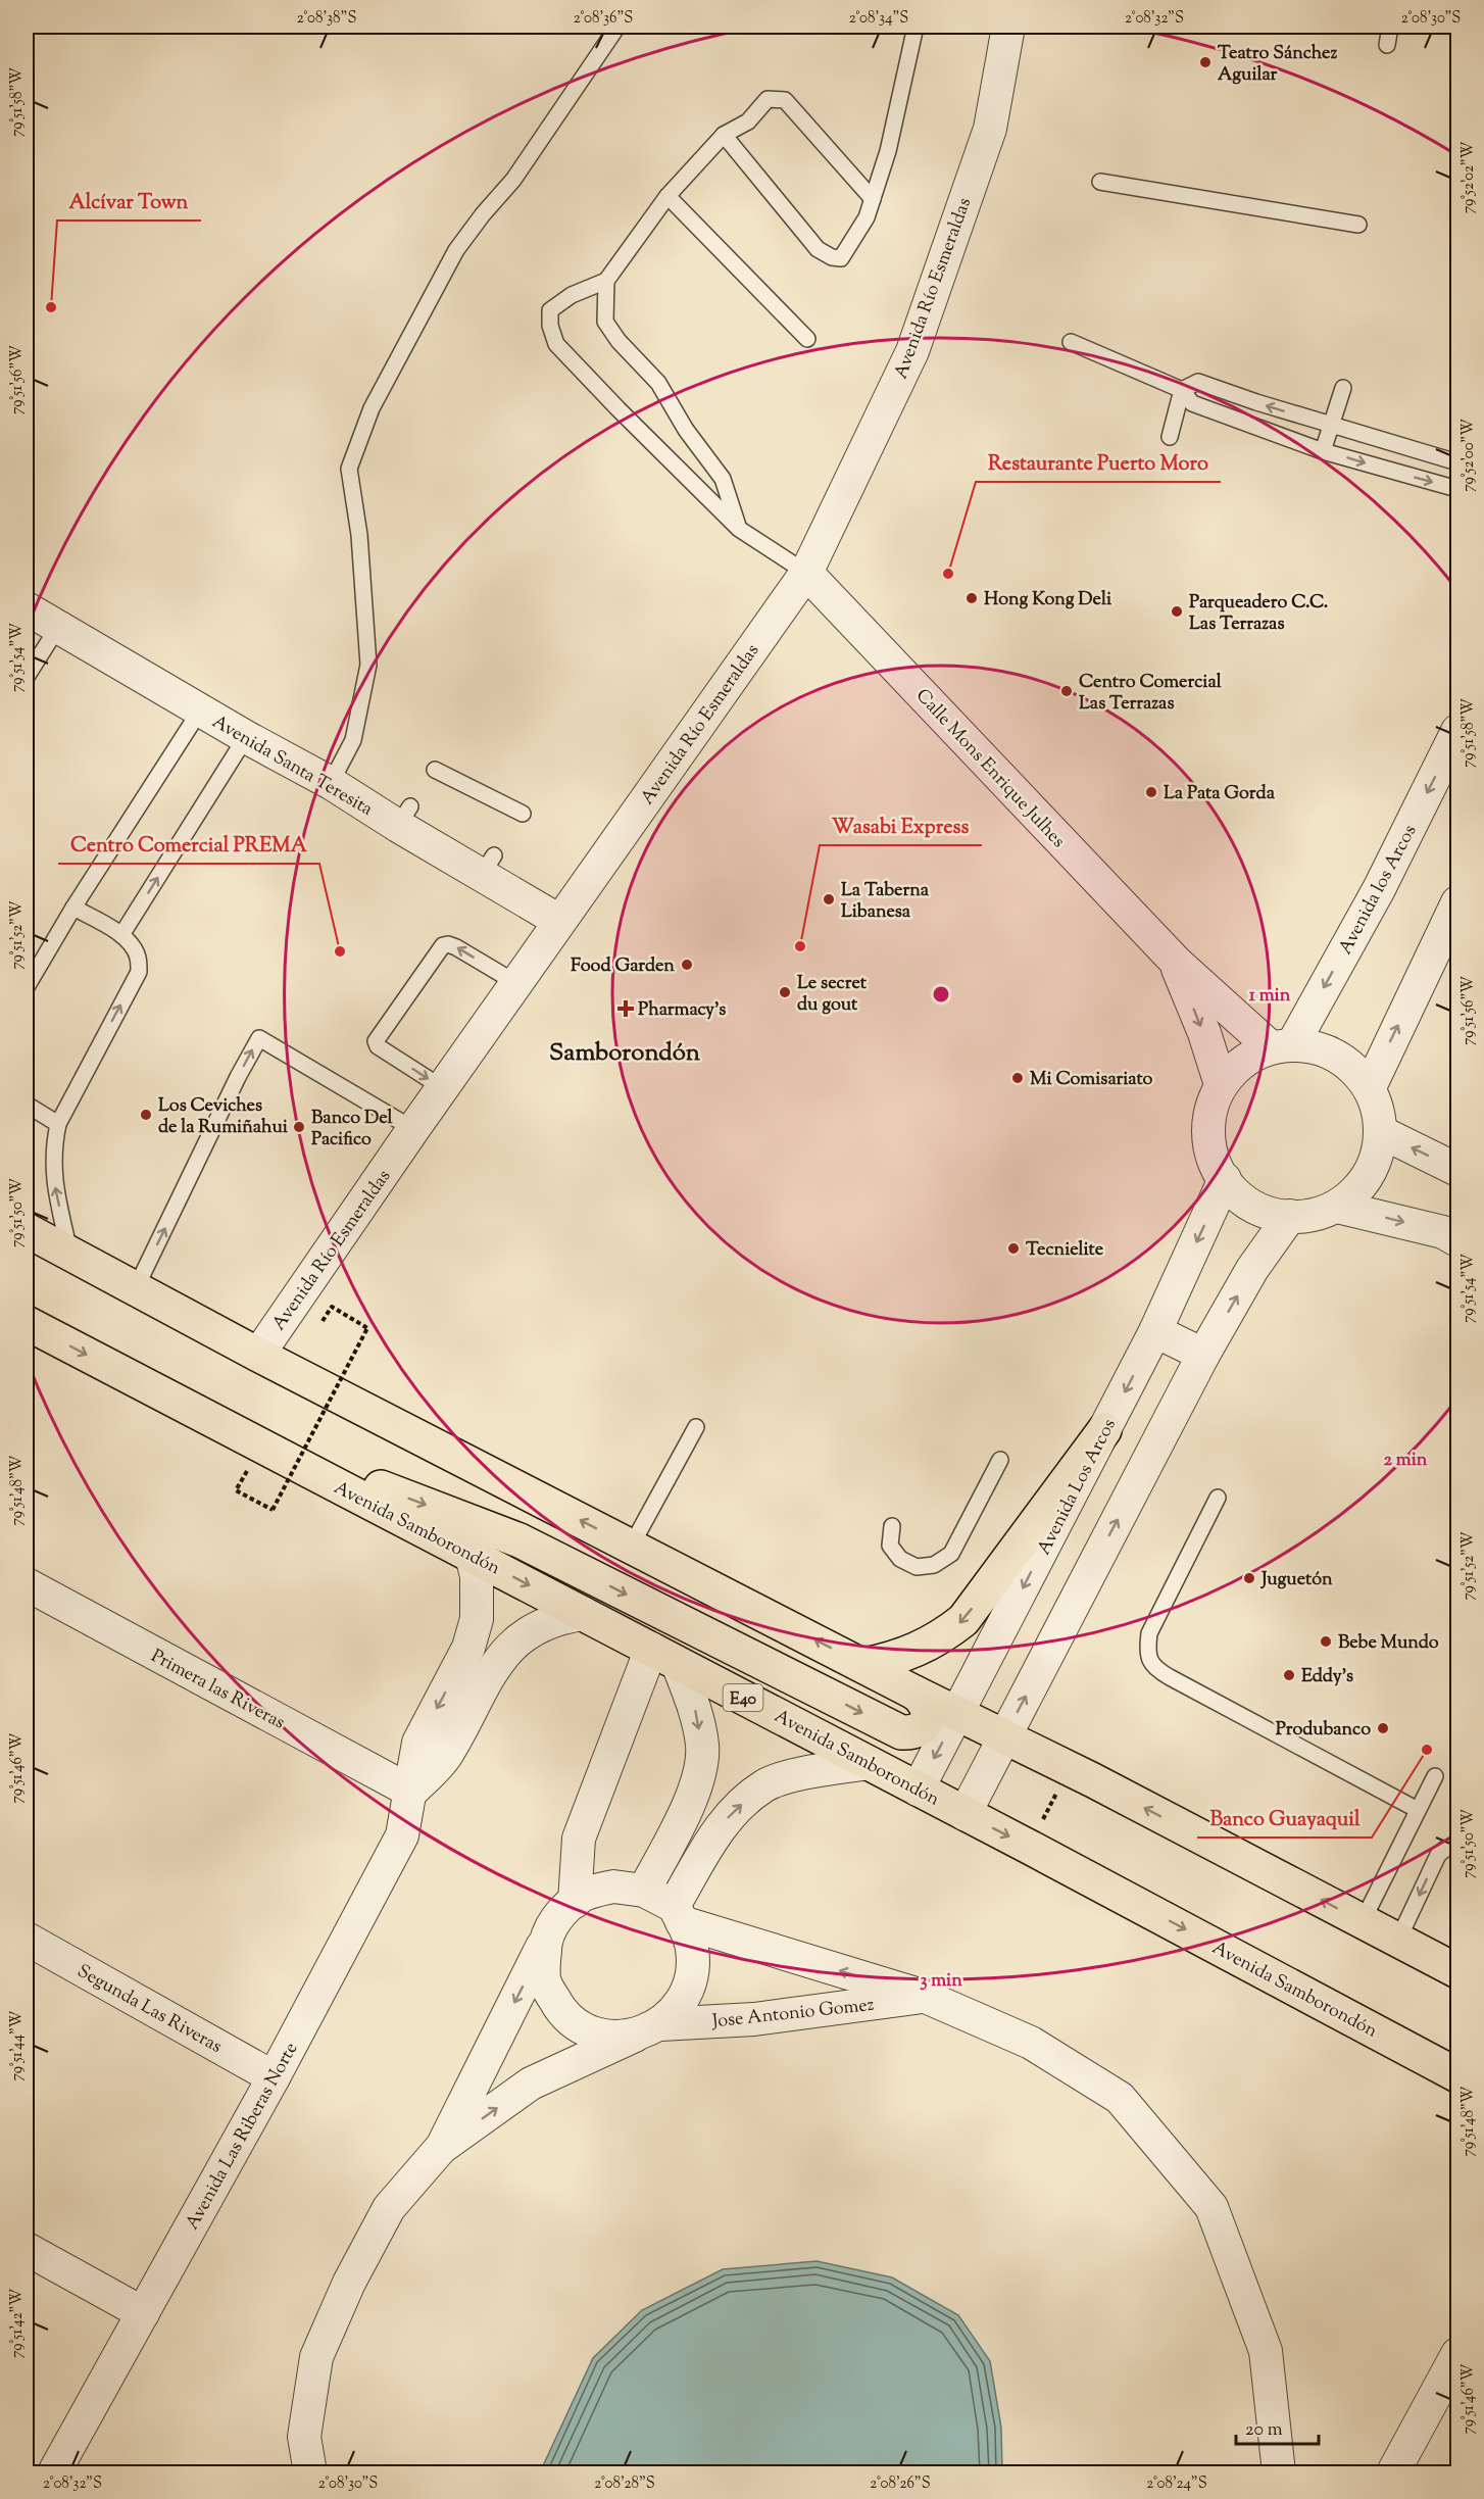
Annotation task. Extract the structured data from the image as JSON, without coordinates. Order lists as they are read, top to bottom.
{
  "streets": {
    "highway": ["Avenida Samborondón", "E40"],
    "street": [
      "Avenida Río Esmeraldas",
      "Avenida Santa Teresita",
      "Calle Mons Enrique Julhes",
      "Avenida los Arcos",
      "Avenida Los Arcos",
      "Primera las Riveras",
      "Segunda Las Riveras",
      "Jose Antonio Gomez",
      "Avenida Las Riberas Norte"
    ]
  },
  "crossings": [
    ["Avenida Río Esmeraldas", "Avenida Santa Teresita"],
    ["Avenida Río Esmeraldas", "Calle Mons Enrique Julhes"],
    ["Calle Mons Enrique Julhes", "Avenida los Arcos"],
    ["Calle Mons Enrique Julhes", "Avenida Los Arcos"],
    ["Avenida los Arcos", "Avenida Los Arcos"],
    ["Avenida Los Arcos", "Avenida Samborondón"],
    ["Avenida Samborondón", "Avenida Las Riberas Norte"],
    ["Primera las Riveras", "Avenida Las Riberas Norte"],
    ["Segunda Las Riveras", "Avenida Las Riberas Norte"]
  ],
  "districts": ["Samborondón"],
  "places": {
    "other": [
      "Teatro Sánchez Aguilar",
      "Alcívar Town",
      "Restaurante Puerto Moro",
      "Hong Kong Deli",
      "Parqueadero C.C. Las Terrazas",
      "Centro Comercial Las Terrazas",
      "La Pata Gorda",
      "La Taberna Libanesa",
      "Wasabi Express",
      "Centro Comercial PREMA",
      "Food Garden",
      "Le secret du gout",
      "Mi Comisariato",
      "Los Ceviches de la Rumiñahui",
      "Banco Del Pacifico",
      "Tecnielite",
      "Juguetón",
      "Bebe Mundo",
      "Eddy’s",
      "Produbanco",
      "Banco Guayaquil"
    ],
    "health": ["Pharmacy's"]
  },
  "scale_bar": "20 m",
  "coordinates": [
    "2°08'38\"S",
    "2°08'36\"S",
    "2°08'34\"S",
    "2°08'32\"S",
    "2°08'30\"S",
    "79°51'58\"W",
    "79°52'02\"W",
    "79°51'56\"W",
    "79°52'00\"W",
    "79°51'54\"W",
    "79°51'52\"W",
    "79°51'50\"W",
    "79°51'48\"W",
    "79°51'46\"W",
    "79°51'44\"W",
    "79°51'42\"W",
    "2°08'28\"S",
    "2°08'26\"S",
    "2°08'24\"S"
  ],
  "rings": ["1 min", "2 min", "3 min"]
}
